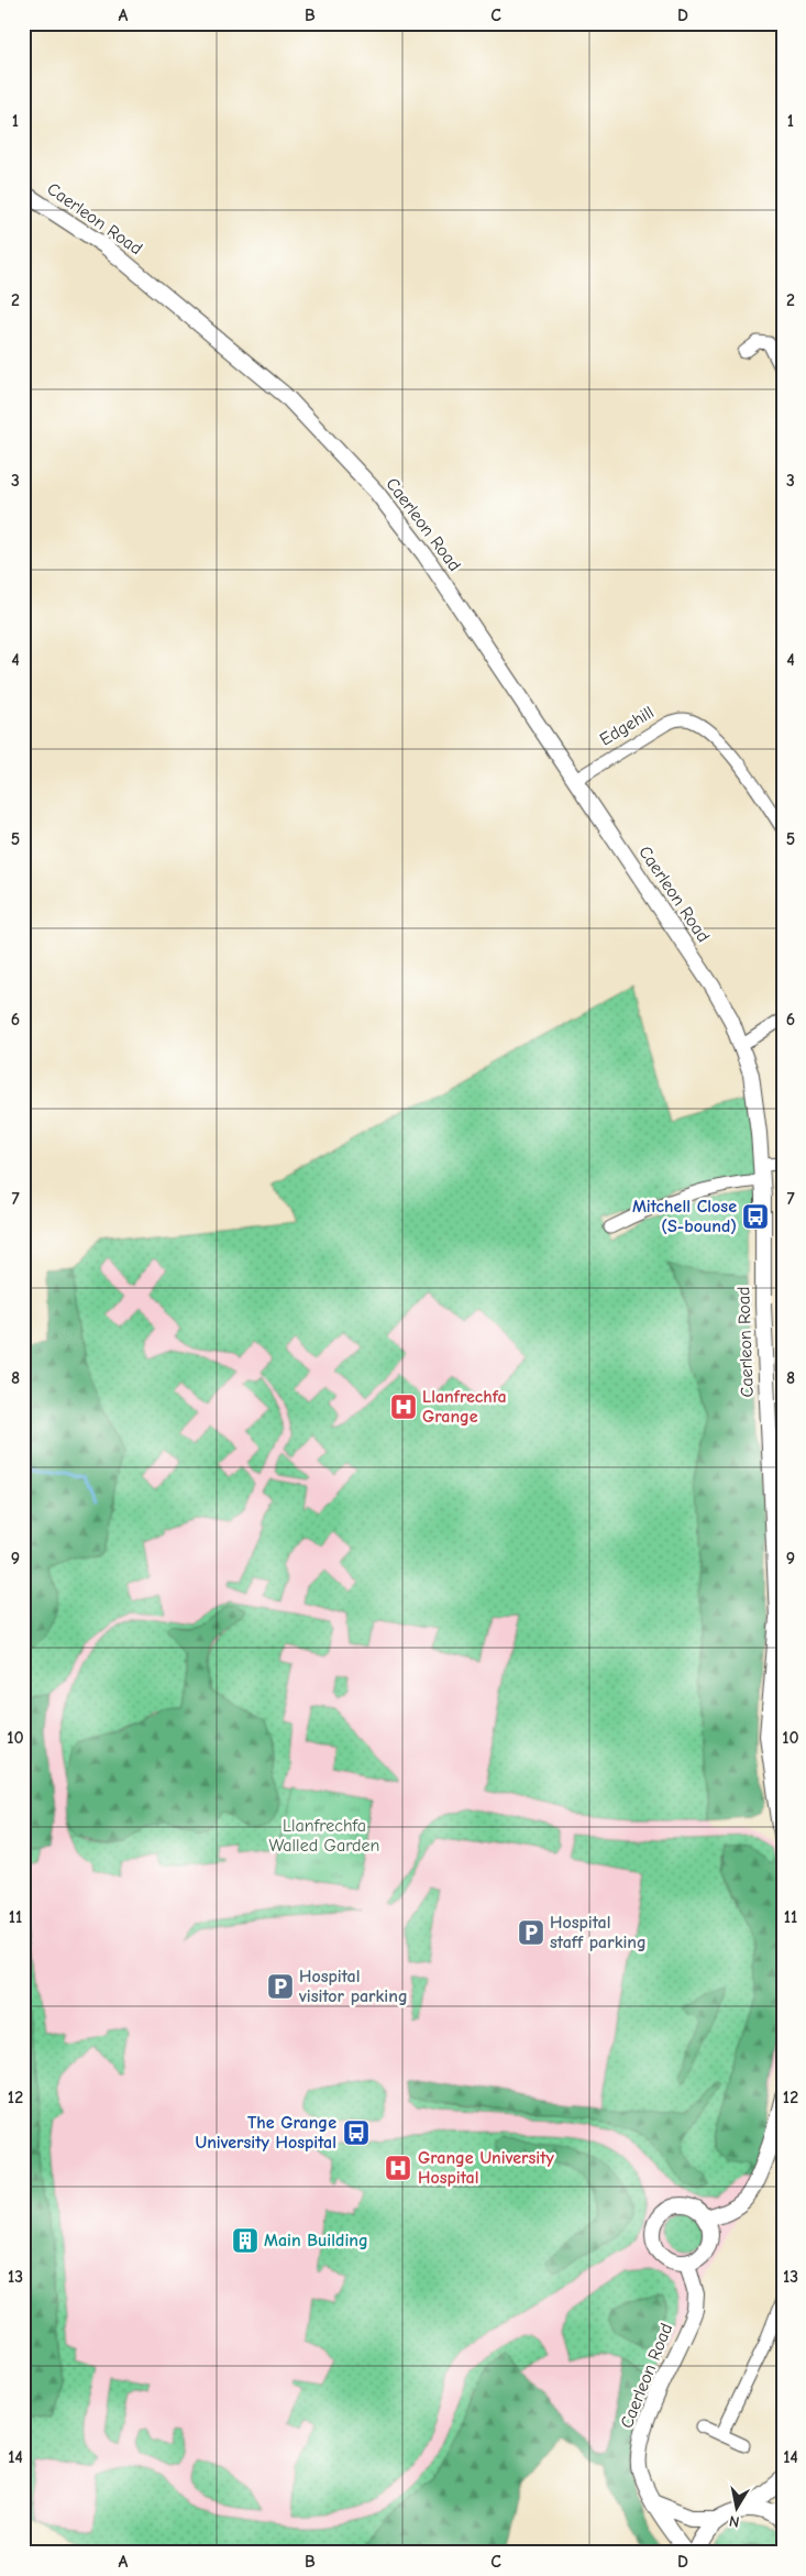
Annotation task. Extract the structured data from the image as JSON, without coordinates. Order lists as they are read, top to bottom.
{
  "streets": {
    "main road": ["Caerleon Road"],
    "street": ["Edgehill"]
  },
  "crossings": [
    ["Caerleon Road", "Edgehill"]
  ],
  "parks": ["Llanfrechfa Walled Garden"],
  "places": {
    "bus stop": ["Mitchell Close (S-bound)", "The Grange University Hospital"],
    "hospital": ["Llanfrechfa Grange", "Grange University Hospital"],
    "parking": ["Hospital staff parking", "Hospital visitor parking"],
    "building": ["Main Building"]
  },
  "north": "bottom",
  "grid": {
    "columns": [
      "A",
      "B",
      "C",
      "D"
    ],
    "rows": [
      "1",
      "2",
      "3",
      "4",
      "5",
      "6",
      "7",
      "8",
      "9",
      "10",
      "11",
      "12",
      "13",
      "14"
    ]
  }
}
